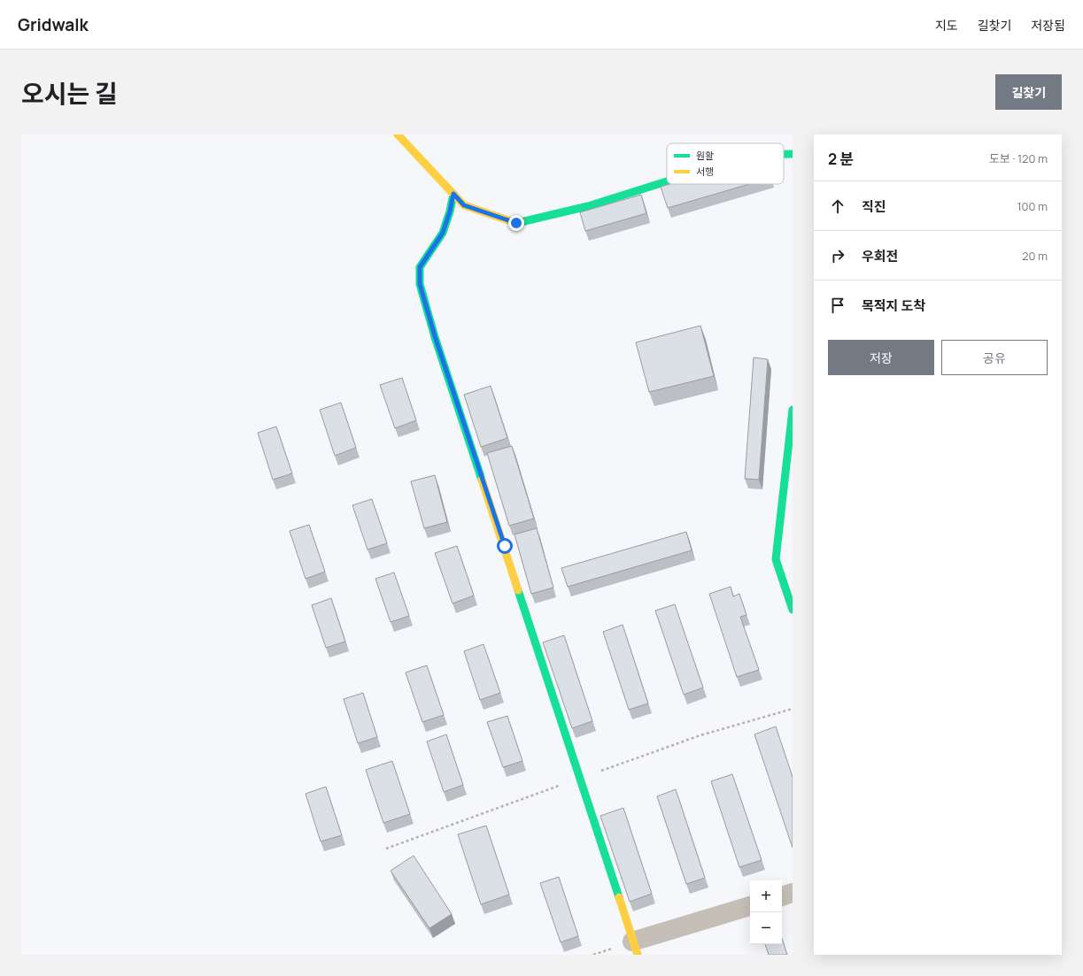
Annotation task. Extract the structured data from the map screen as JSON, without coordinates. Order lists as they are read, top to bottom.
{
  "legend": ["원활", "서행"],
  "page": {
    "header": "Gridwalk",
    "nav": ["지도", "길찾기", "저장됨"],
    "title": "오시는 길",
    "buttons": [
      "길찾기",
      ["저장", "공유"]
    ],
    "heading": ["2 분", "도보 · 120 m"],
    "list": [
      ["직진", "100 m"],
      ["우회전", "20 m"],
      "목적지 도착"
    ],
    "map_buttons": ["+", "−"]
  }
}
